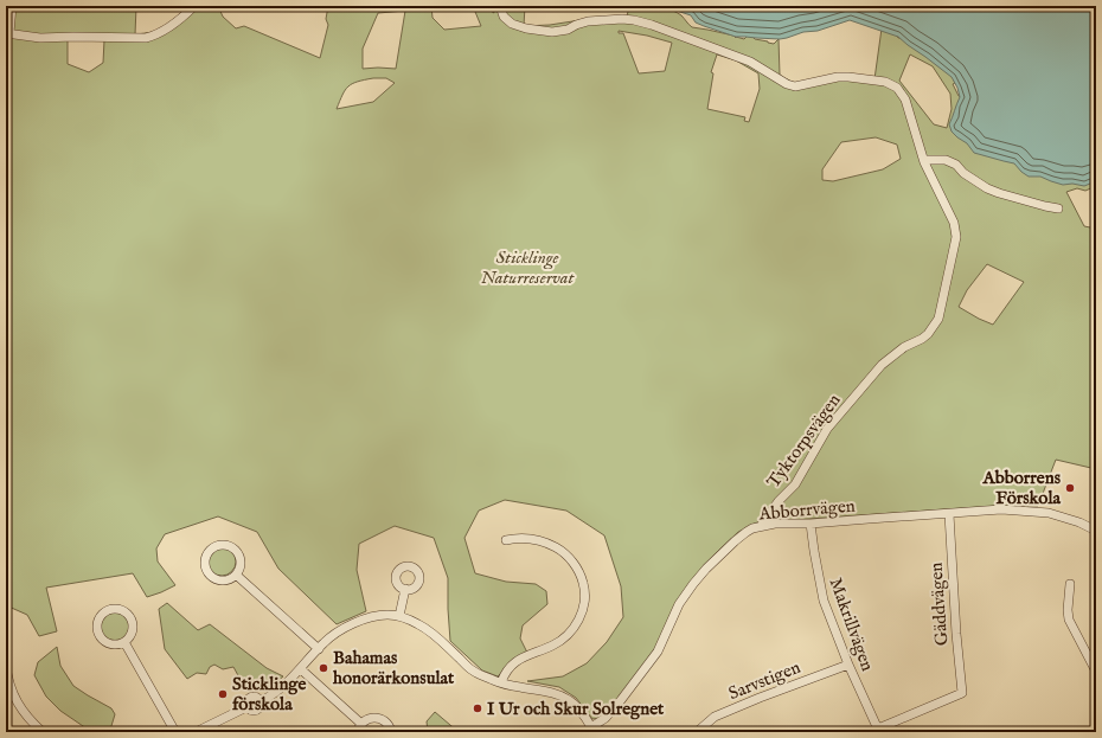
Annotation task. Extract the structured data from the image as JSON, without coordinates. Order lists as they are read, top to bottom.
{
  "streets": {
    "street": [
      "Tyktorpsvägen",
      "Abborrvägen",
      "Gäddvägen",
      "Makrillvägen",
      "Sarvstigen"
    ]
  },
  "crossings": [
    ["Tyktorpsvägen", "Abborrvägen"],
    ["Abborrvägen", "Gäddvägen"],
    ["Abborrvägen", "Makrillvägen"],
    ["Gäddvägen", "Makrillvägen"],
    ["Makrillvägen", "Sarvstigen"]
  ],
  "parks": ["Sticklinge Naturreservat"],
  "places": [
    "Abborrens Förskola",
    "Bahamas honorärkonsulat",
    "Sticklinge förskola",
    "I Ur och Skur Solregnet"
  ]
}
